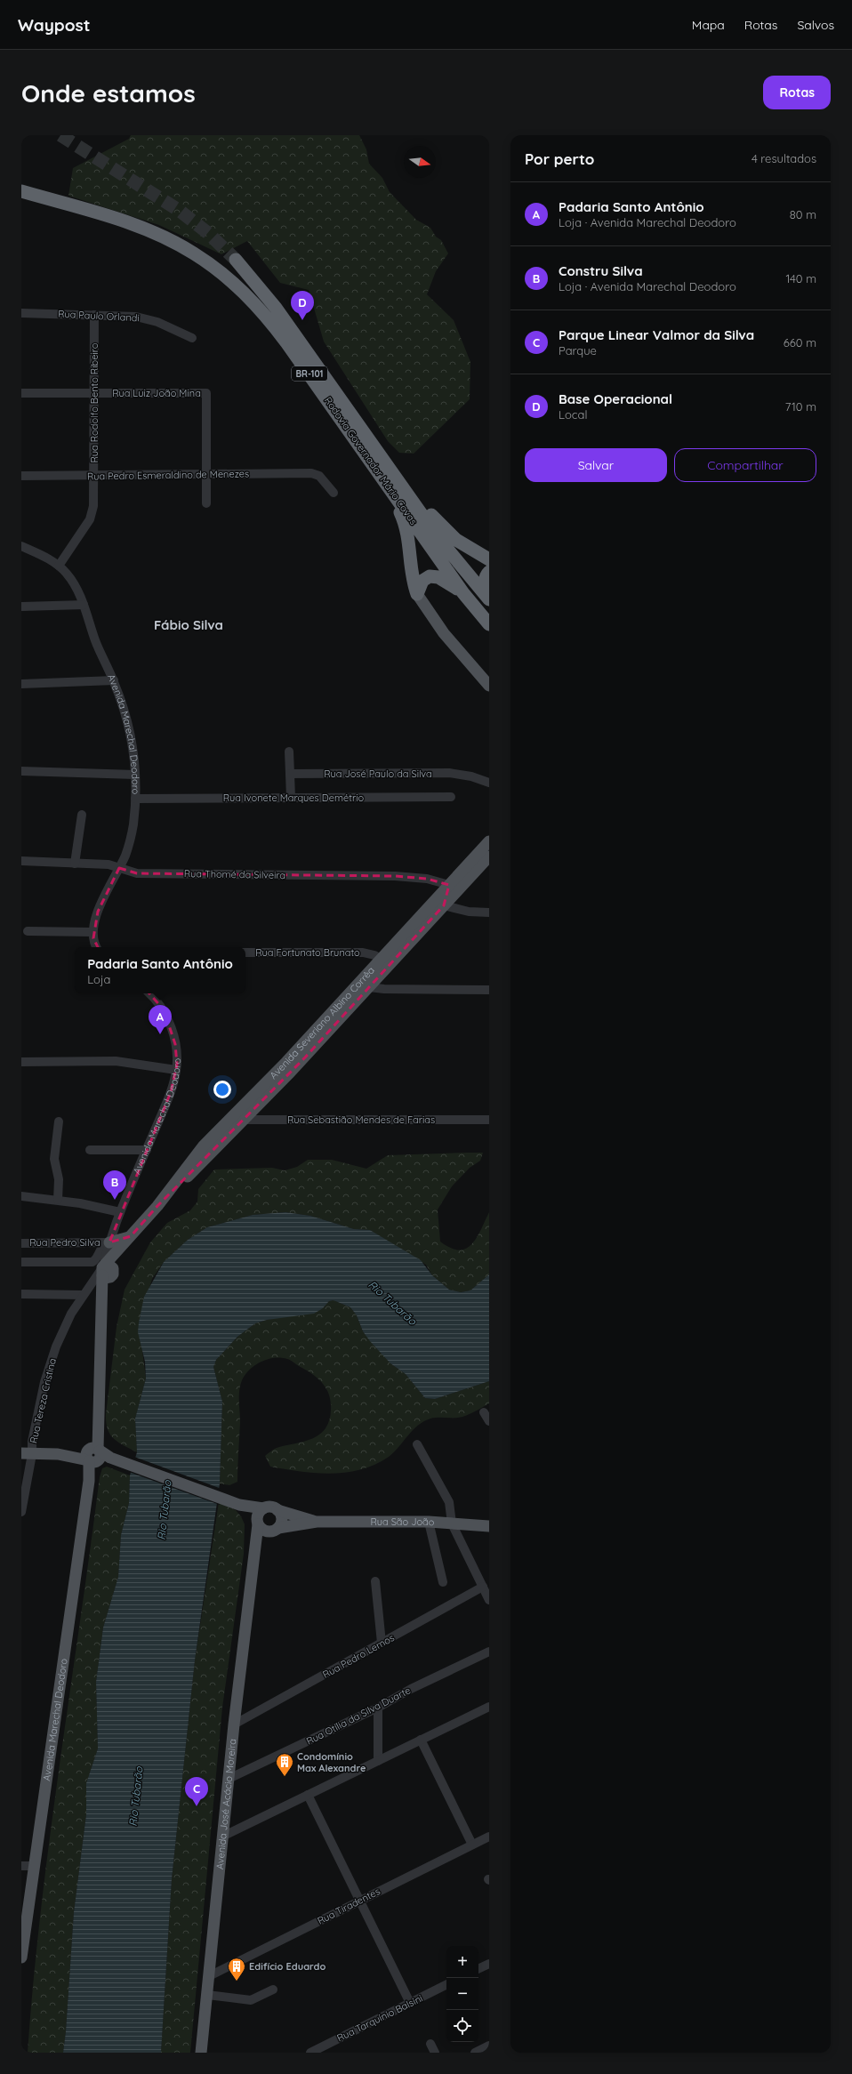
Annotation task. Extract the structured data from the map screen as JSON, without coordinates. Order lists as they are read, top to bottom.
{
  "streets": {
    "highway": ["BR-101", "Rodovia Governador Mário Covas"],
    "main road": [
      "Avenida Marechal Deodoro",
      "Avenida Severiano Albino Corrêa",
      "Rua São João",
      "Avenida José Acácio Moreira"
    ],
    "street": [
      "Rua Paulo Orlandi",
      "Rua Luiz João Mina",
      "Rua Rodolfo Bento Ribeiro",
      "Rua Pedro Esmeraldino de Menezes",
      "Rua José Paulo da Silva",
      "Rua Ivonete Marques Demétrio",
      "Rua Thomé da Silveira",
      "Rua Fortunato Brunato",
      "Rua Sebastião Mendes de Farias",
      "Rua Pedro Silva",
      "Rua Tereza Cristina",
      "Rua Pedro Lemos",
      "Rua Otília da Silva Duarte",
      "Rua Tiradentes",
      "Rua Tarquínio Balsini"
    ]
  },
  "crossings": [
    ["Rua Paulo Orlandi", "Rua Rodolfo Bento Ribeiro"],
    ["Rua Luiz João Mina", "Rua Rodolfo Bento Ribeiro"],
    ["Rua Luiz João Mina", "Rua Pedro Esmeraldino de Menezes"],
    ["Rua Rodolfo Bento Ribeiro", "Rua Pedro Esmeraldino de Menezes"],
    ["Rua Rodolfo Bento Ribeiro", "Avenida Marechal Deodoro"],
    ["Avenida Marechal Deodoro", "Rua Ivonete Marques Demétrio"],
    ["Avenida Marechal Deodoro", "Rua Thomé da Silveira"],
    ["Avenida Marechal Deodoro", "Avenida Severiano Albino Corrêa"],
    ["Avenida Marechal Deodoro", "Rua Pedro Silva"],
    ["Avenida Marechal Deodoro", "Rua Tereza Cristina"],
    ["Rua Thomé da Silveira", "Avenida Severiano Albino Corrêa"],
    ["Rua Fortunato Brunato", "Avenida Severiano Albino Corrêa"],
    ["Avenida Severiano Albino Corrêa", "Rua Sebastião Mendes de Farias"],
    ["Avenida Severiano Albino Corrêa", "Rua Tereza Cristina"],
    ["Rua São João", "Avenida José Acácio Moreira"],
    ["Rua Pedro Lemos", "Avenida José Acácio Moreira"],
    ["Rua Otília da Silva Duarte", "Avenida José Acácio Moreira"],
    ["Avenida José Acácio Moreira", "Rua Tiradentes"]
  ],
  "districts": ["Fábio Silva"],
  "water": ["Rio Tubarão"],
  "places": {
    "building": ["Condomínio Max Alexandre", "Edifício Eduardo"]
  },
  "north": "right",
  "page": {
    "header": "Waypost",
    "nav": ["Mapa", "Rotas", "Salvos"],
    "buttons": [
      "Rotas",
      ["Salvar", "Compartilhar"]
    ],
    "title": "Onde estamos",
    "heading": ["Por perto", "4 resultados"],
    "list": [
      {
        "mark": "A",
        "name": "Padaria Santo Antônio",
        "note": "Loja · Avenida Marechal Deodoro",
        "value": "80 m"
      },
      {
        "mark": "B",
        "name": "Constru Silva",
        "note": "Loja · Avenida Marechal Deodoro",
        "value": "140 m"
      },
      {
        "mark": "C",
        "name": "Parque Linear Valmor da Silva",
        "note": "Parque",
        "value": "660 m"
      },
      {
        "mark": "D",
        "name": "Base Operacional",
        "note": "Local",
        "value": "710 m"
      }
    ],
    "pins": [
      "D",
      "A",
      "B",
      "C"
    ],
    "popup": ["Padaria Santo Antônio", "Loja"],
    "map_buttons": ["+", "−"]
  }
}
